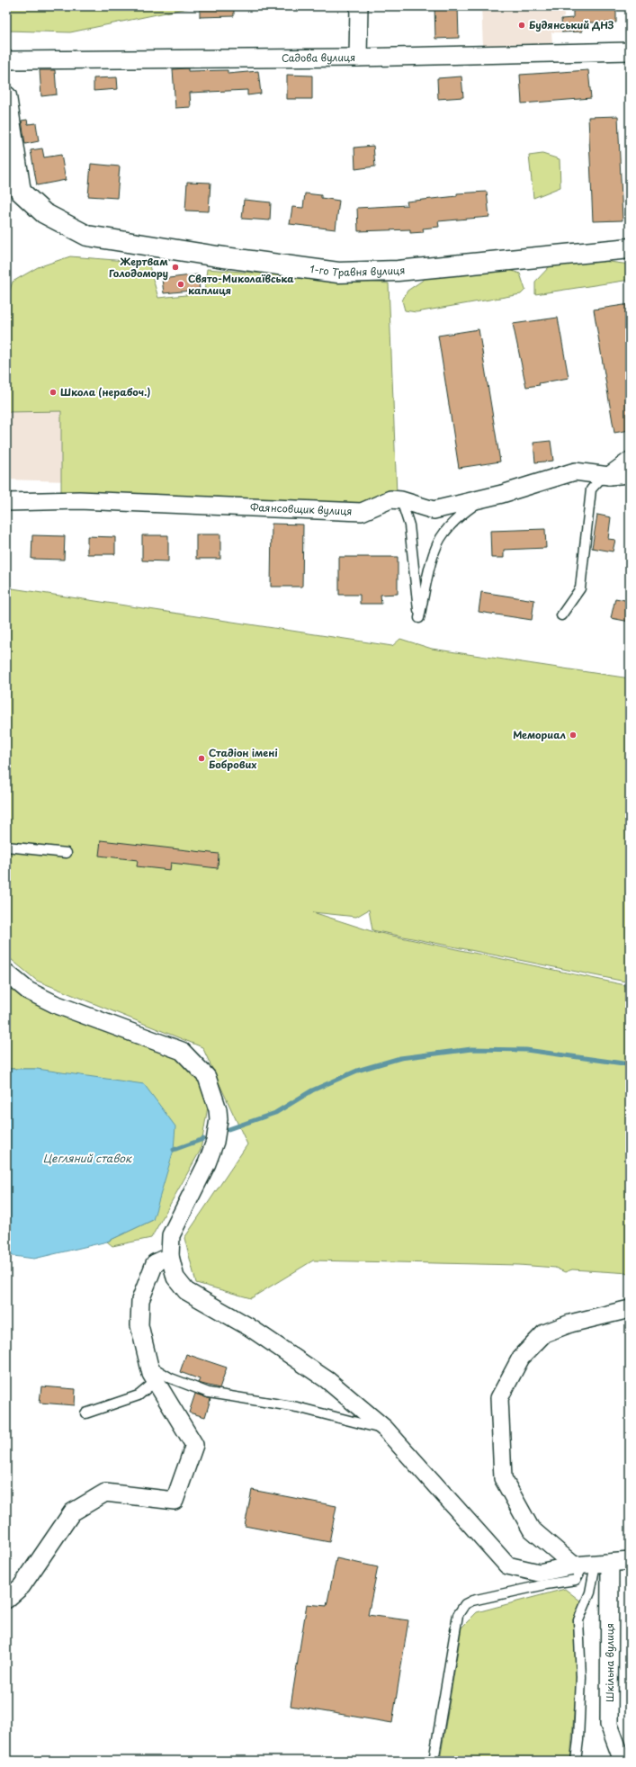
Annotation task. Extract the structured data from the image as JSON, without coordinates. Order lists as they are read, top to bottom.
{
  "streets": {
    "street": [
      "Садова вулиця",
      "1-го Травня вулиця",
      "Фаянсовщик вулиця",
      "Шкільна вулиця"
    ]
  },
  "water": ["Цегляний ставок"],
  "places": [
    "Будянський ДНЗ",
    "Жертвам Голодомору",
    "Свято-Миколаївська каплиця",
    "Школа (нерабоч.)",
    "Мемориал",
    "Стадіон імені Бобрових"
  ]
}
